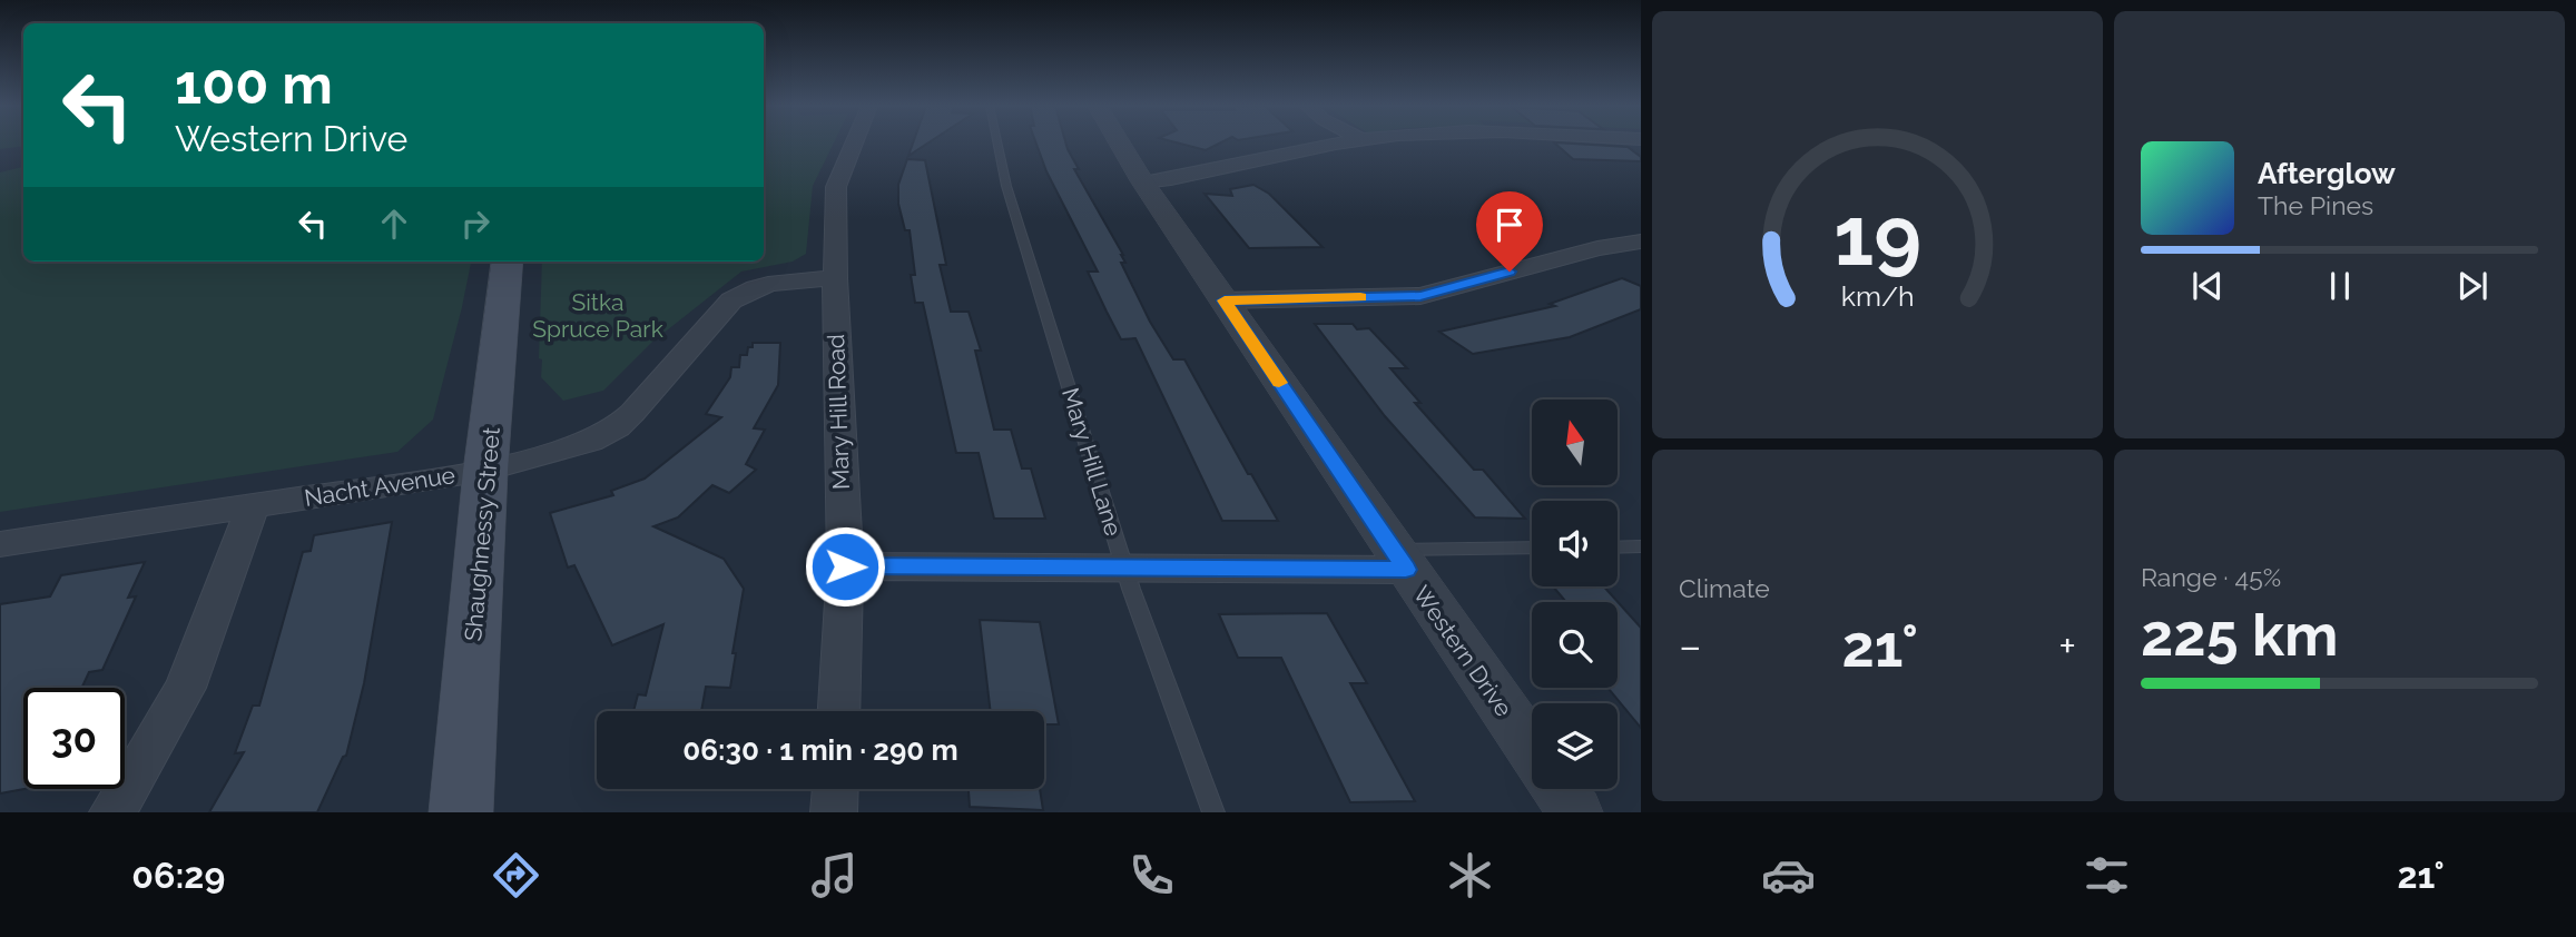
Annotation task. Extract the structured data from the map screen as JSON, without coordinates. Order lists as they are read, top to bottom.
{
  "streets": {
    "main road": ["Shaughnessy Street"],
    "street": ["Mary Hill Road", "Nacht Avenue", "Western Drive"],
    "lane": ["Mary Hill Lane"]
  },
  "crossings": [
    ["Mary Hill Road", "Nacht Avenue"],
    ["Nacht Avenue", "Shaughnessy Street"]
  ],
  "parks": ["Sitka Spruce Park"],
  "north": "top",
  "page": {
    "turn": ["100 m", "Western Drive"],
    "song": ["Afterglow", "The Pines"],
    "tile": [
      "Climate",
      ["Range · 45%", "225 km"]
    ],
    "heat": ["−", "21°", "+"],
    "limit": "30",
    "trip": "06:30 · 1 min · 290 m",
    "tabs": ["06:29", "21°"],
    "gauge": ["19", "km/h"]
  }
}
